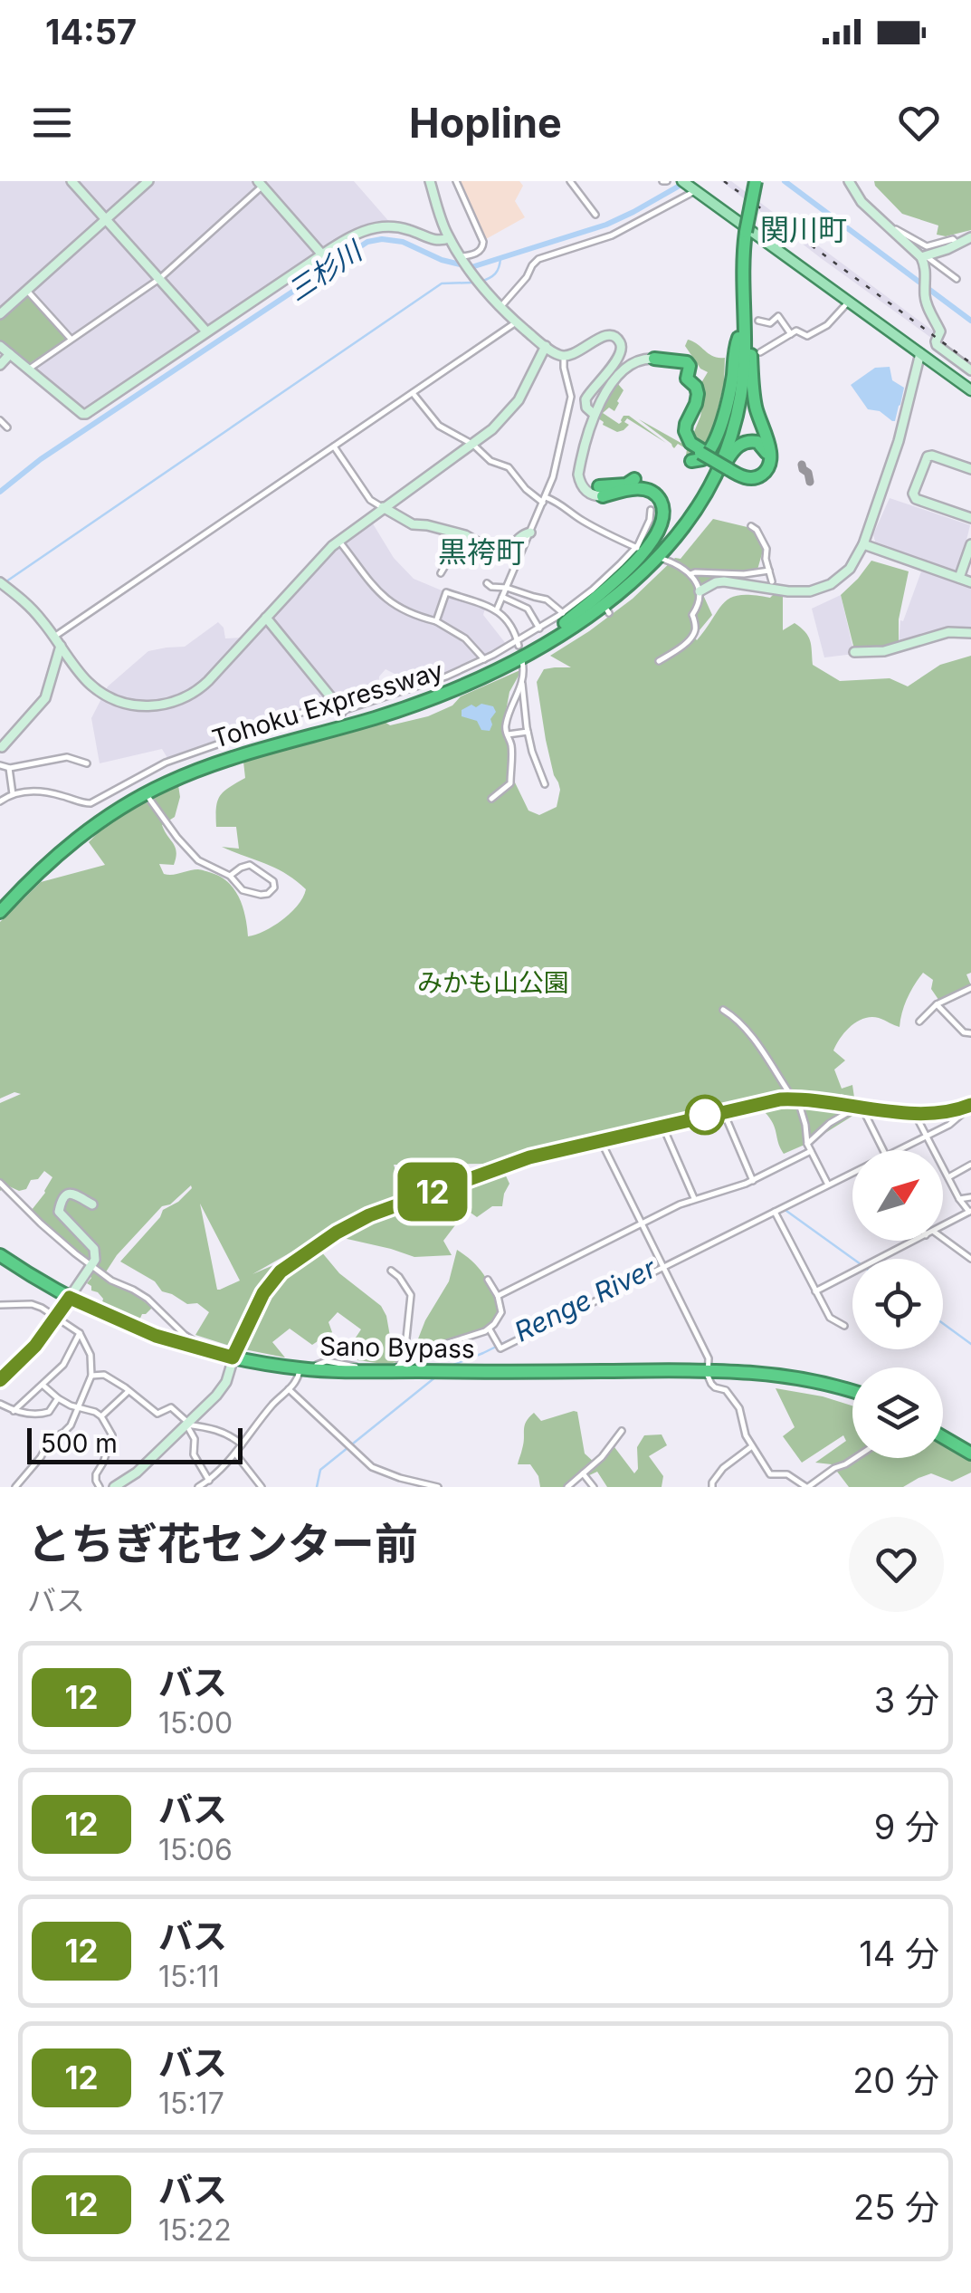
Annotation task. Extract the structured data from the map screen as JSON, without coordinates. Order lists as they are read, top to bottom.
{
  "streets": {
    "highway": ["Tohoku Expressway", "Sano Bypass"]
  },
  "districts": ["関川町", "黒袴町"],
  "water": ["三杉川", "Renge River"],
  "parks": ["みかも山公園"],
  "lines": ["bus line 12"],
  "scale_bar": "500 m",
  "north": "top right",
  "page": {
    "status": "14:57",
    "header": "Hopline",
    "on_map": "12",
    "scale": "500 m",
    "heading": ["とちぎ花センター前", "バス"],
    "list": [
      {
        "mark": "12",
        "name": "バス",
        "note": "15:00",
        "value": "3 分"
      },
      {
        "mark": "12",
        "name": "バス",
        "note": "15:06",
        "value": "9 分"
      },
      {
        "mark": "12",
        "name": "バス",
        "note": "15:11",
        "value": "14 分"
      },
      {
        "mark": "12",
        "name": "バス",
        "note": "15:17",
        "value": "20 分"
      },
      {
        "mark": "12",
        "name": "バス",
        "note": "15:22",
        "value": "25 分"
      }
    ]
  }
}
